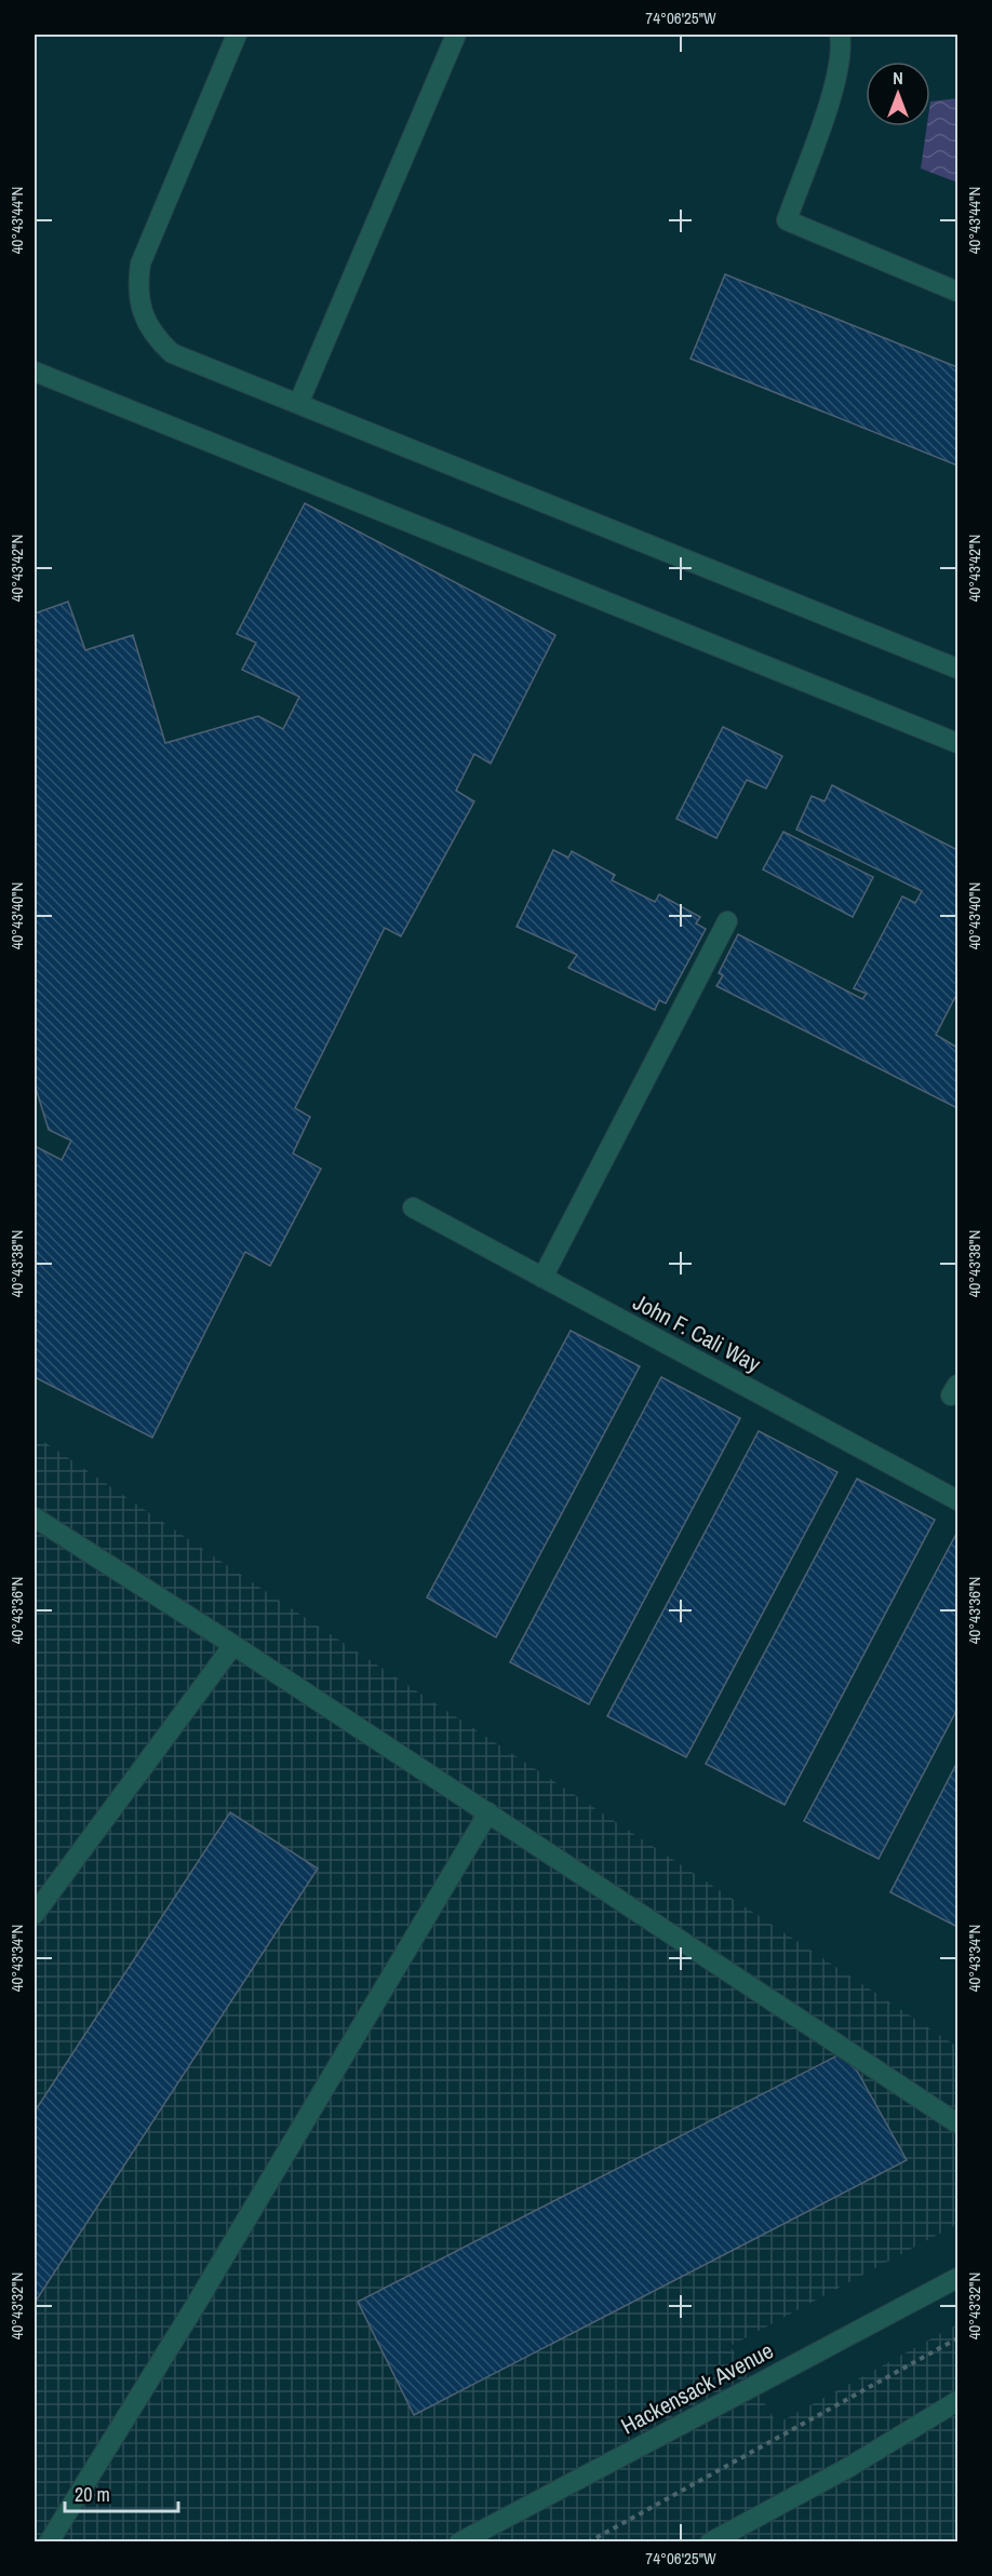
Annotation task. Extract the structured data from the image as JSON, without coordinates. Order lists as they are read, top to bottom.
{
  "streets": {
    "street": ["John F. Cali Way", "Hackensack Avenue"]
  },
  "scale_bar": "20 m",
  "north": "top",
  "coordinates": [
    "74°06'25\"W",
    "40°43'44\"N",
    "40°43'42\"N",
    "40°43'40\"N",
    "40°43'38\"N",
    "40°43'36\"N",
    "40°43'34\"N",
    "40°43'32\"N"
  ]
}
